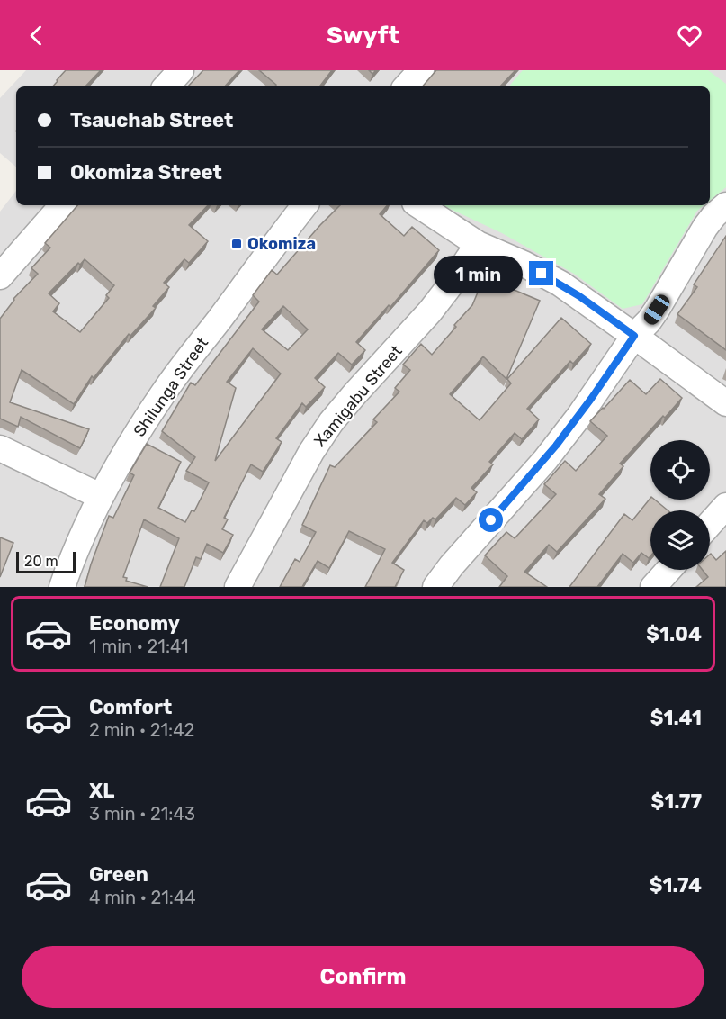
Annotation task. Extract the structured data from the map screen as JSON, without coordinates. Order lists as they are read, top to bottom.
{
  "streets": {
    "street": ["Shilunga Street", "Xamigabu Street"]
  },
  "places": {
    "transit": ["Okomiza"]
  },
  "scale_bar": "20 m",
  "page": {
    "header": "Swyft",
    "banner": ["Tsauchab Street", "Okomiza Street"],
    "bubble": "1 min",
    "scale": "20 m",
    "list": [
      {
        "name": "Economy",
        "note": "1 min · 21:41",
        "value": "$1.04"
      },
      {
        "name": "Comfort",
        "note": "2 min · 21:42",
        "value": "$1.41"
      },
      {
        "name": "XL",
        "note": "3 min · 21:43",
        "value": "$1.77"
      },
      {
        "name": "Green",
        "note": "4 min · 21:44",
        "value": "$1.74"
      }
    ],
    "buttons": "Confirm"
  }
}
